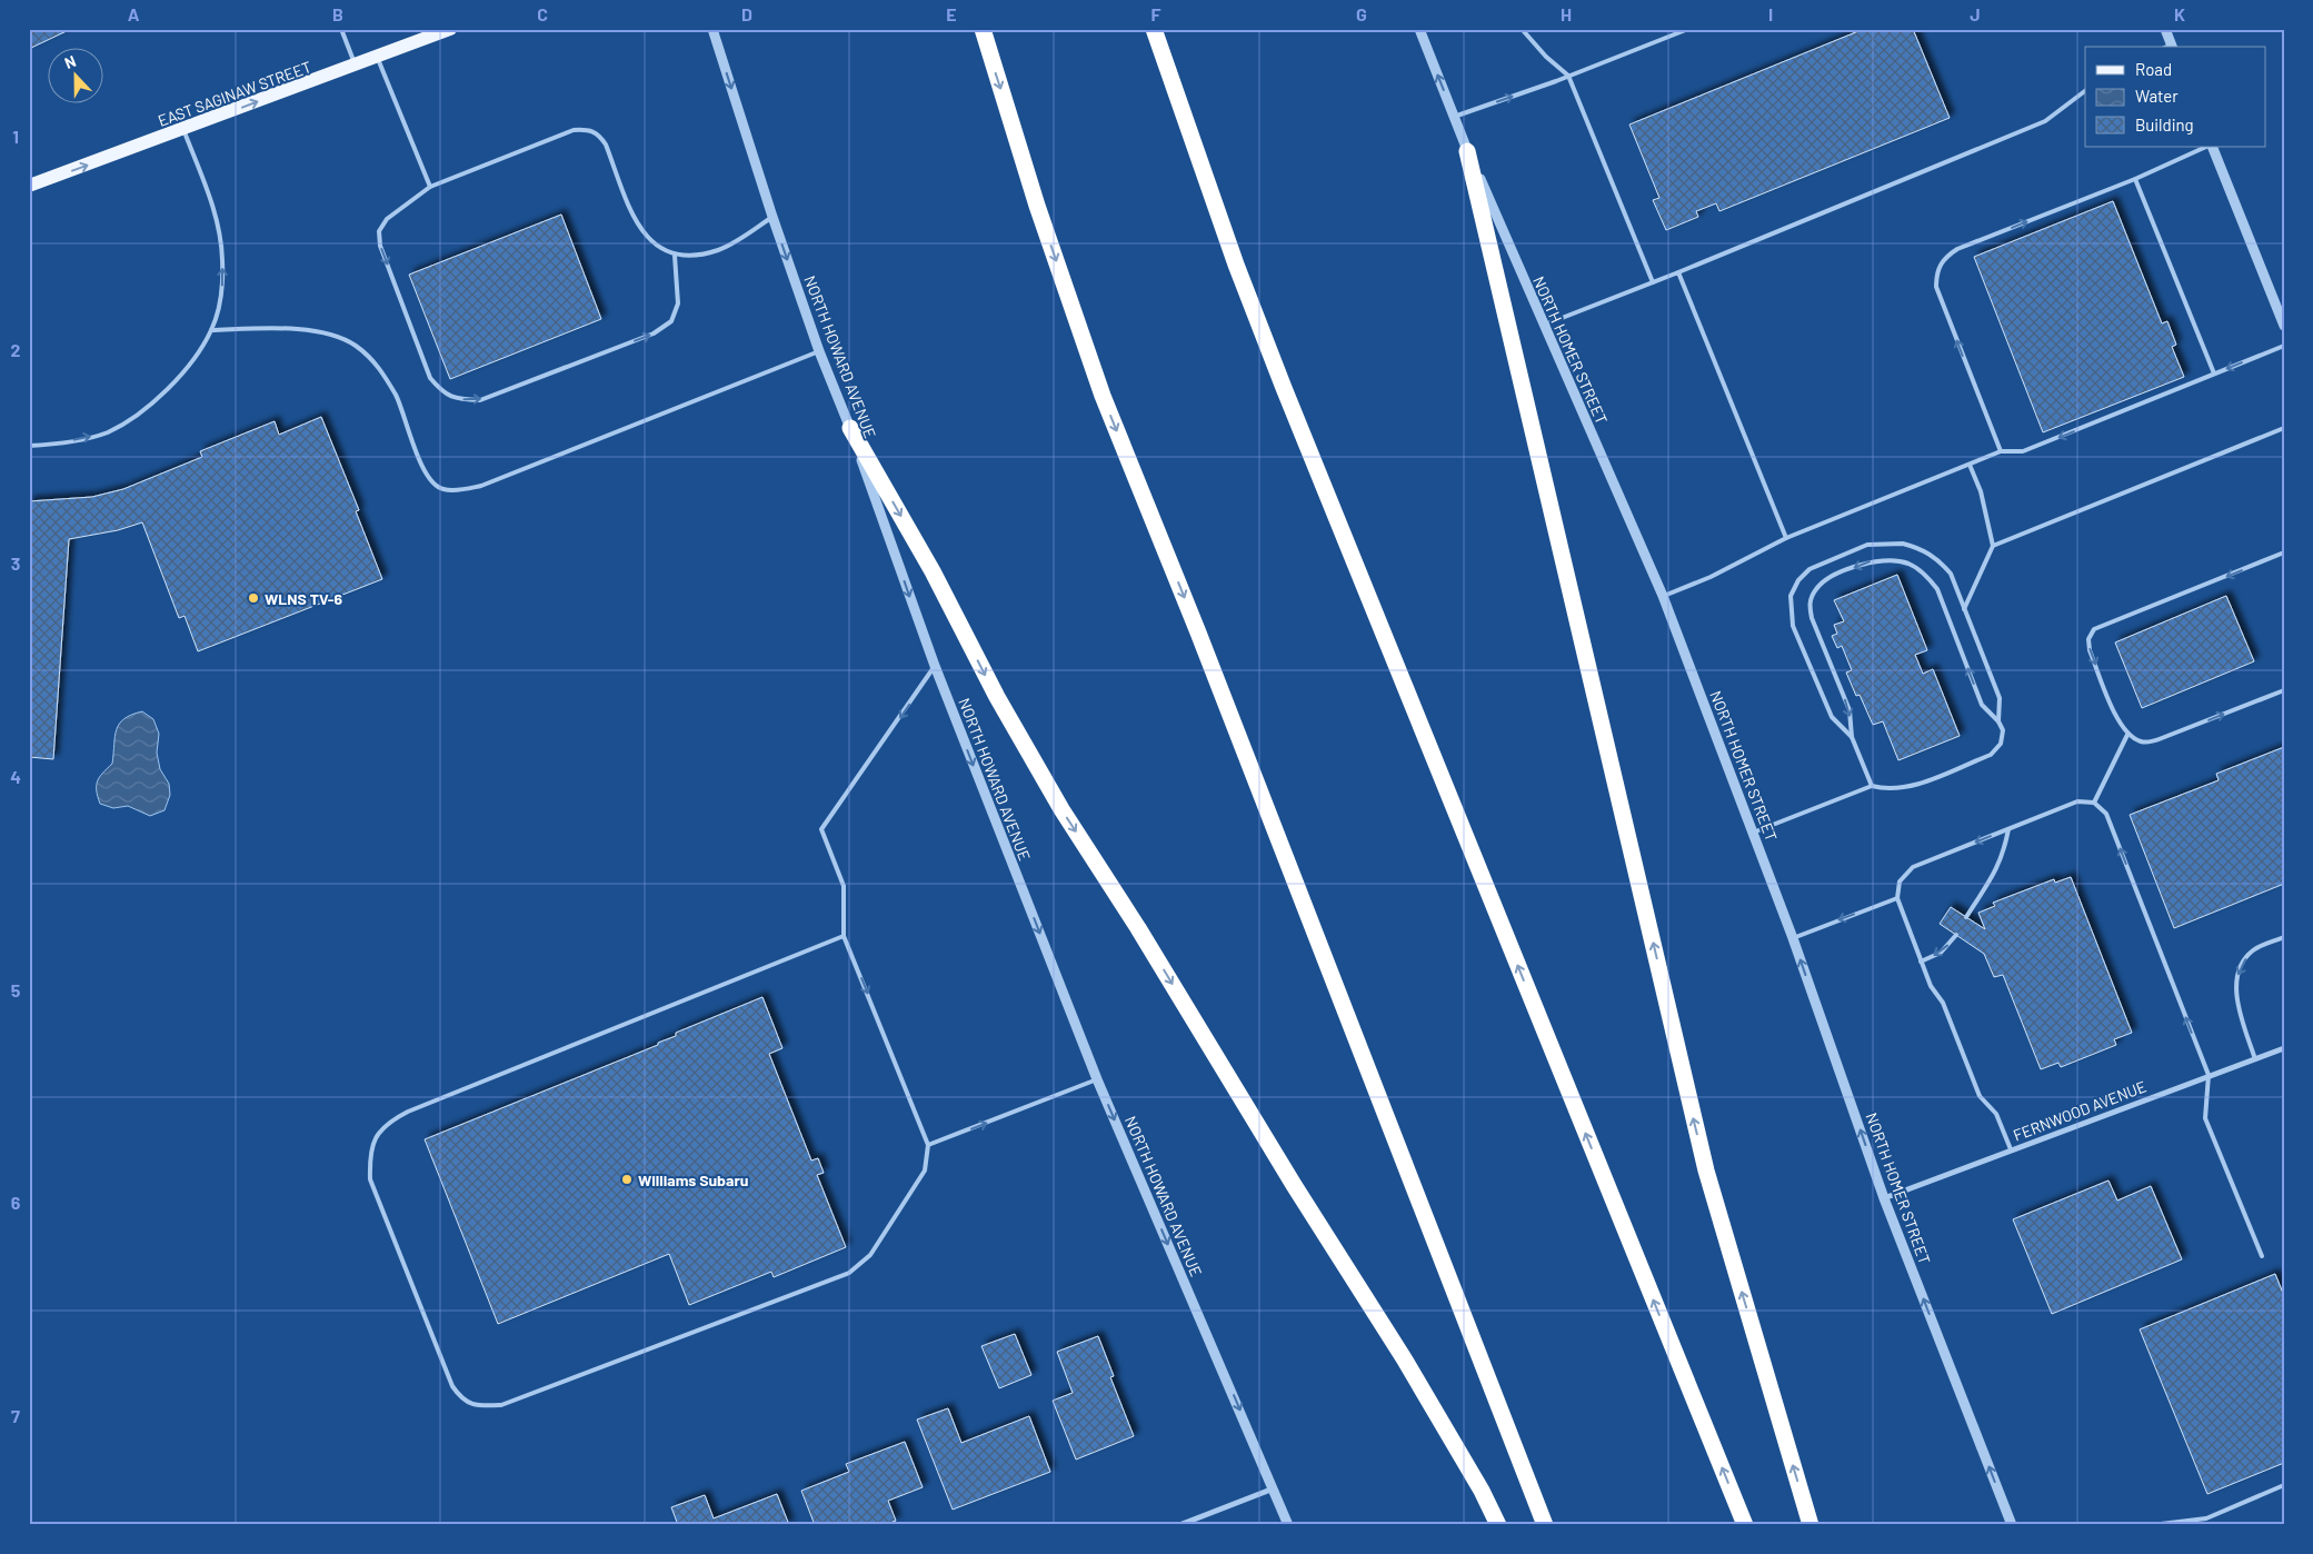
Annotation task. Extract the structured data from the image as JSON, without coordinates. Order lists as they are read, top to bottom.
{
  "streets": {
    "main road": ["EAST SAGINAW STREET"],
    "street": ["NORTH HOMER STREET", "NORTH HOWARD AVENUE", "FERNWOOD AVENUE"]
  },
  "crossings": [
    ["NORTH HOMER STREET", "FERNWOOD AVENUE"]
  ],
  "one_way": ["EAST SAGINAW STREET", "NORTH HOMER STREET", "NORTH HOWARD AVENUE"],
  "places": ["WLNS TV-6", "Williams Subaru"],
  "legend": ["Road", "Water", "Building"],
  "north": "top",
  "grid": {
    "columns": [
      "A",
      "B",
      "C",
      "D",
      "E",
      "F",
      "G",
      "H",
      "I",
      "J",
      "K"
    ],
    "rows": [
      "1",
      "2",
      "3",
      "4",
      "5",
      "6",
      "7"
    ]
  }
}
